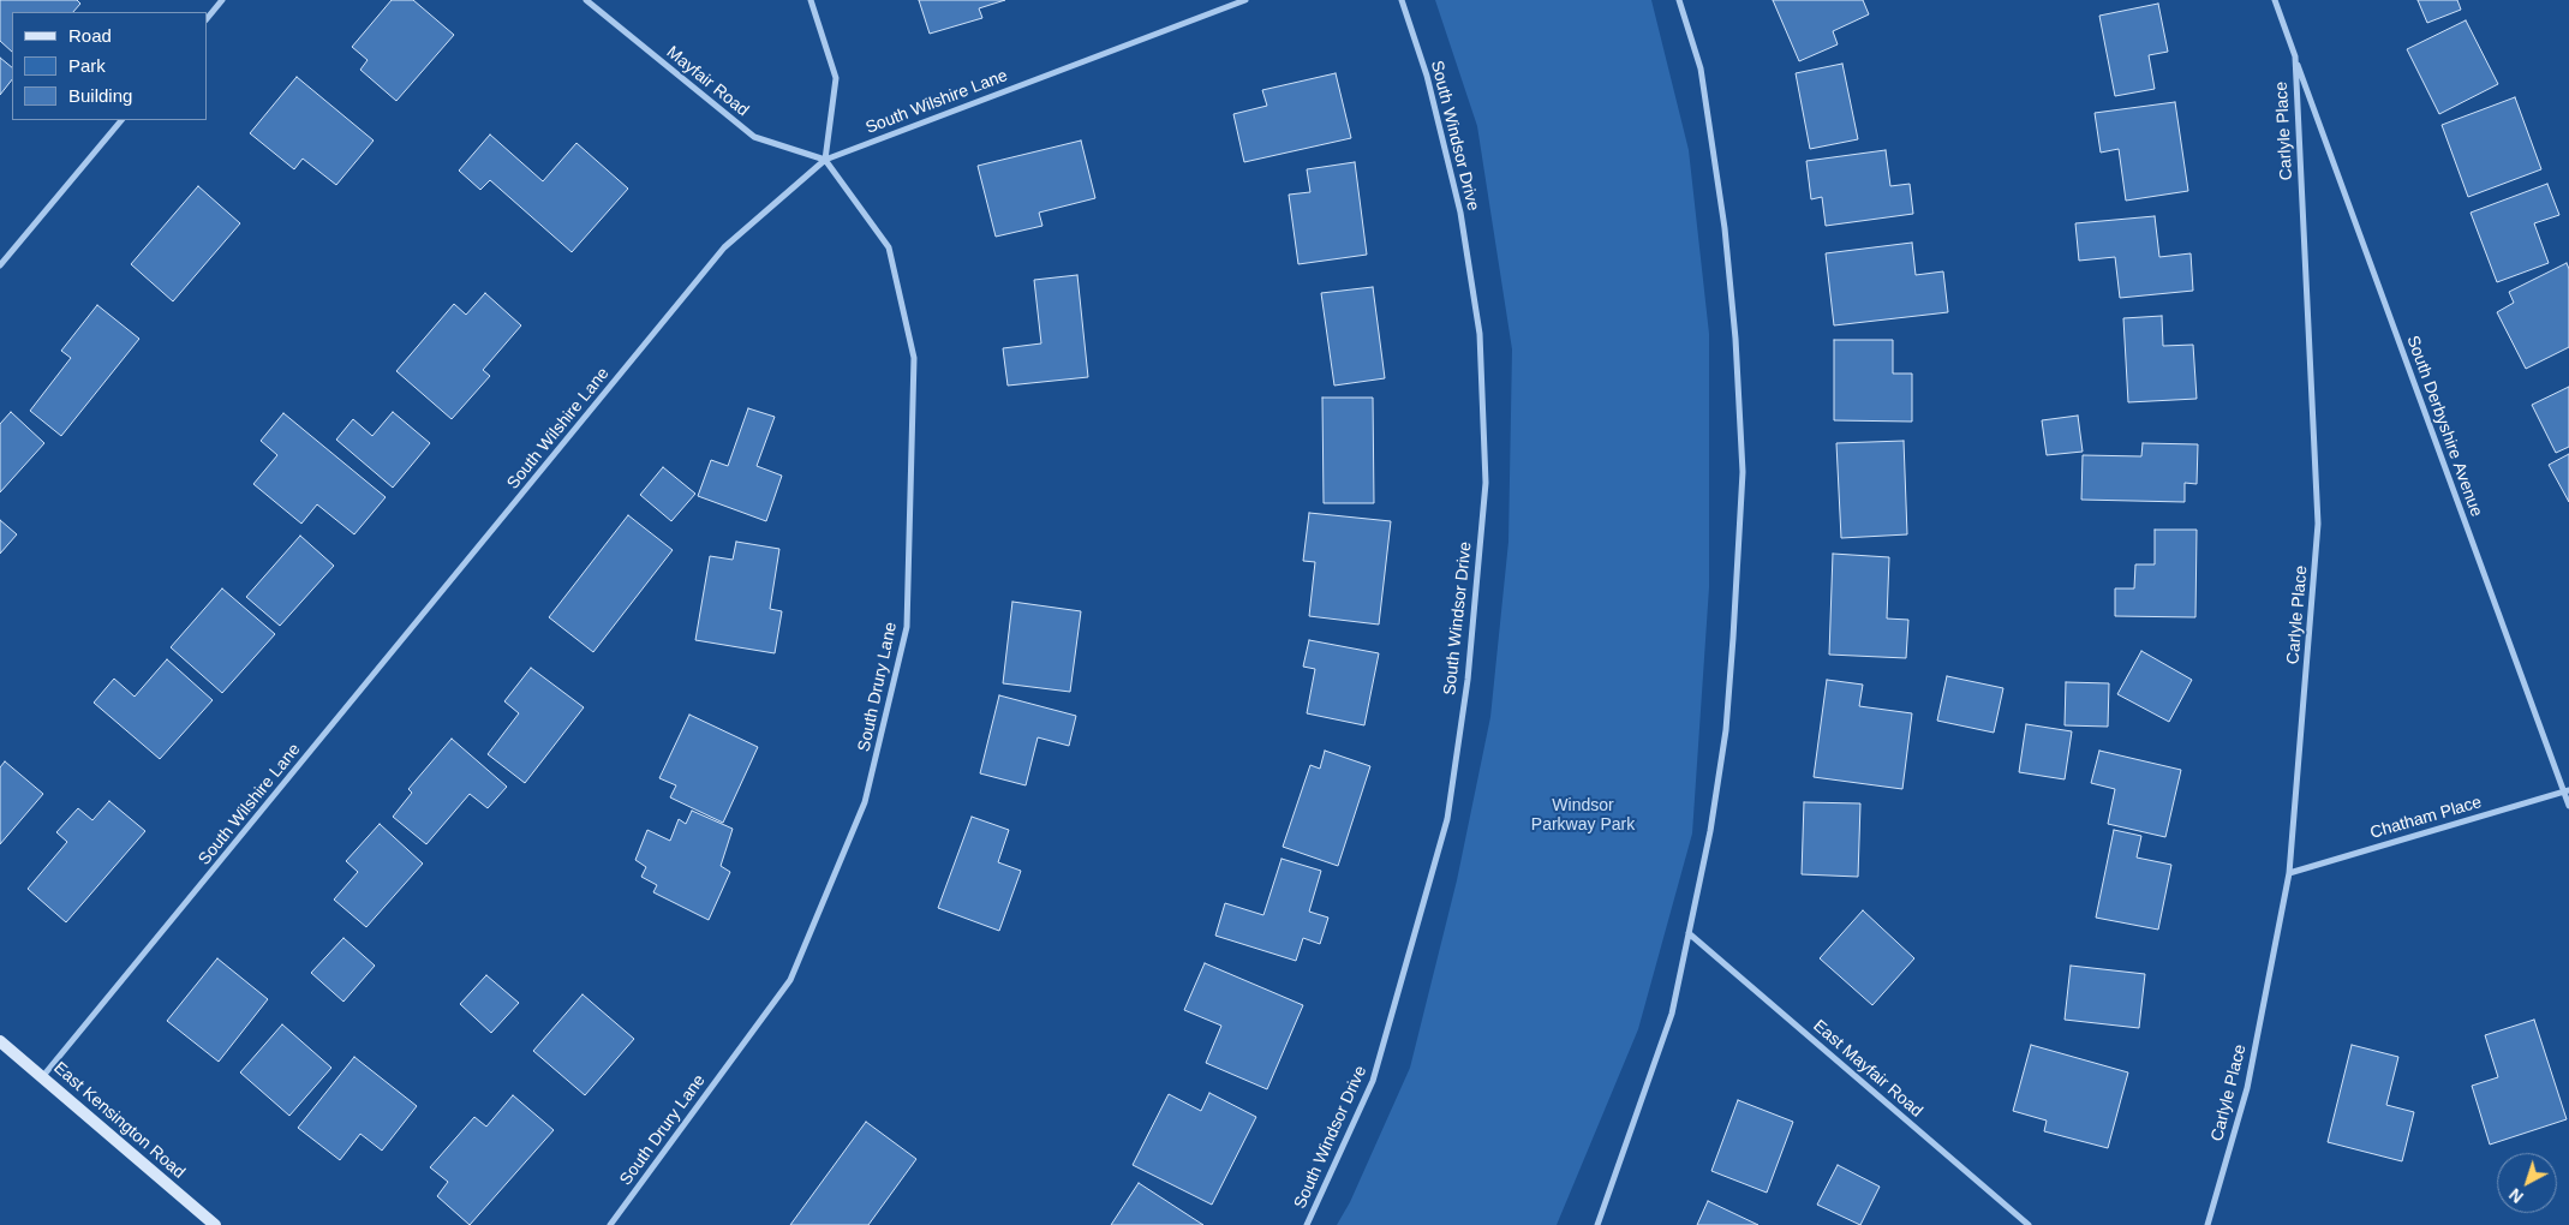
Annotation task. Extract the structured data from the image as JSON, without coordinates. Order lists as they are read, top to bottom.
{
  "streets": {
    "main road": ["East Kensington Road"],
    "street": [
      "Mayfair Road",
      "South Wilshire Lane",
      "Carlyle Place",
      "South Windsor Drive",
      "South Derbyshire Avenue",
      "South Drury Lane",
      "Chatham Place",
      "East Mayfair Road"
    ]
  },
  "crossings": [
    ["Mayfair Road", "South Wilshire Lane"],
    ["Mayfair Road", "South Drury Lane"],
    ["South Wilshire Lane", "South Drury Lane"],
    ["South Wilshire Lane", "East Kensington Road"],
    ["Carlyle Place", "South Derbyshire Avenue"],
    ["Carlyle Place", "Chatham Place"],
    ["South Derbyshire Avenue", "Chatham Place"]
  ],
  "parks": ["Windsor Parkway Park"],
  "legend": ["Road", "Park", "Building"],
  "north": "bottom left"
}
